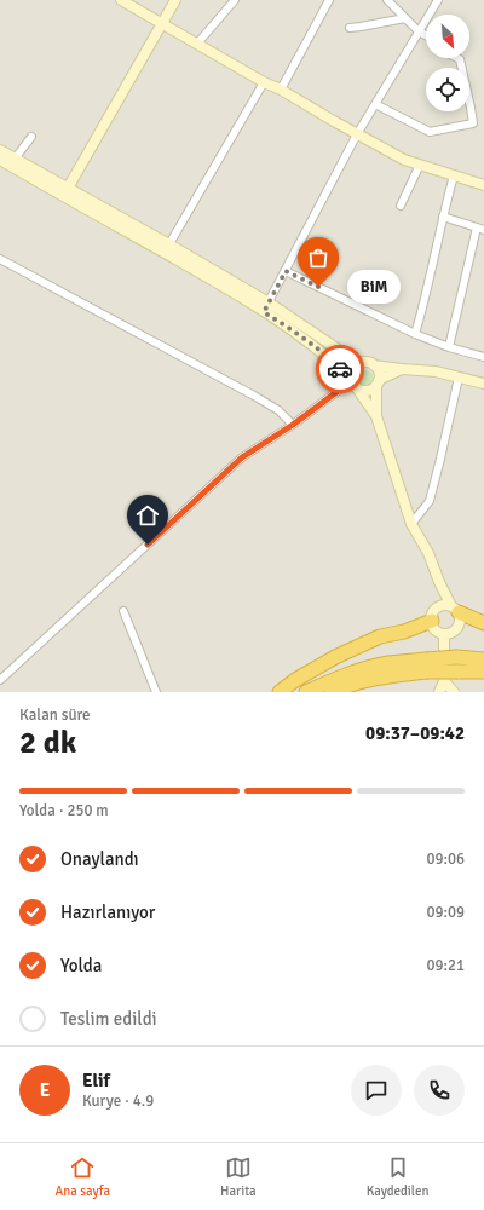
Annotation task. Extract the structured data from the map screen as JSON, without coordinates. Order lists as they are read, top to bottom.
{
  "places": ["BiM"],
  "north": "bottom right",
  "page": {
    "bubble": "BiM",
    "heading": ["2 dk", "Kalan süre", "09:37–09:42"],
    "panel": ["Elif", "Kurye · 4.9"],
    "bar": "Yolda · 250 m",
    "list": [
      ["Onaylandı", "09:06"],
      ["Hazırlanıyor", "09:09"],
      ["Yolda", "09:21"],
      "Teslim edildi"
    ],
    "round": "E",
    "tabs": ["Ana sayfa", "Harita", "Kaydedilen"]
  }
}
